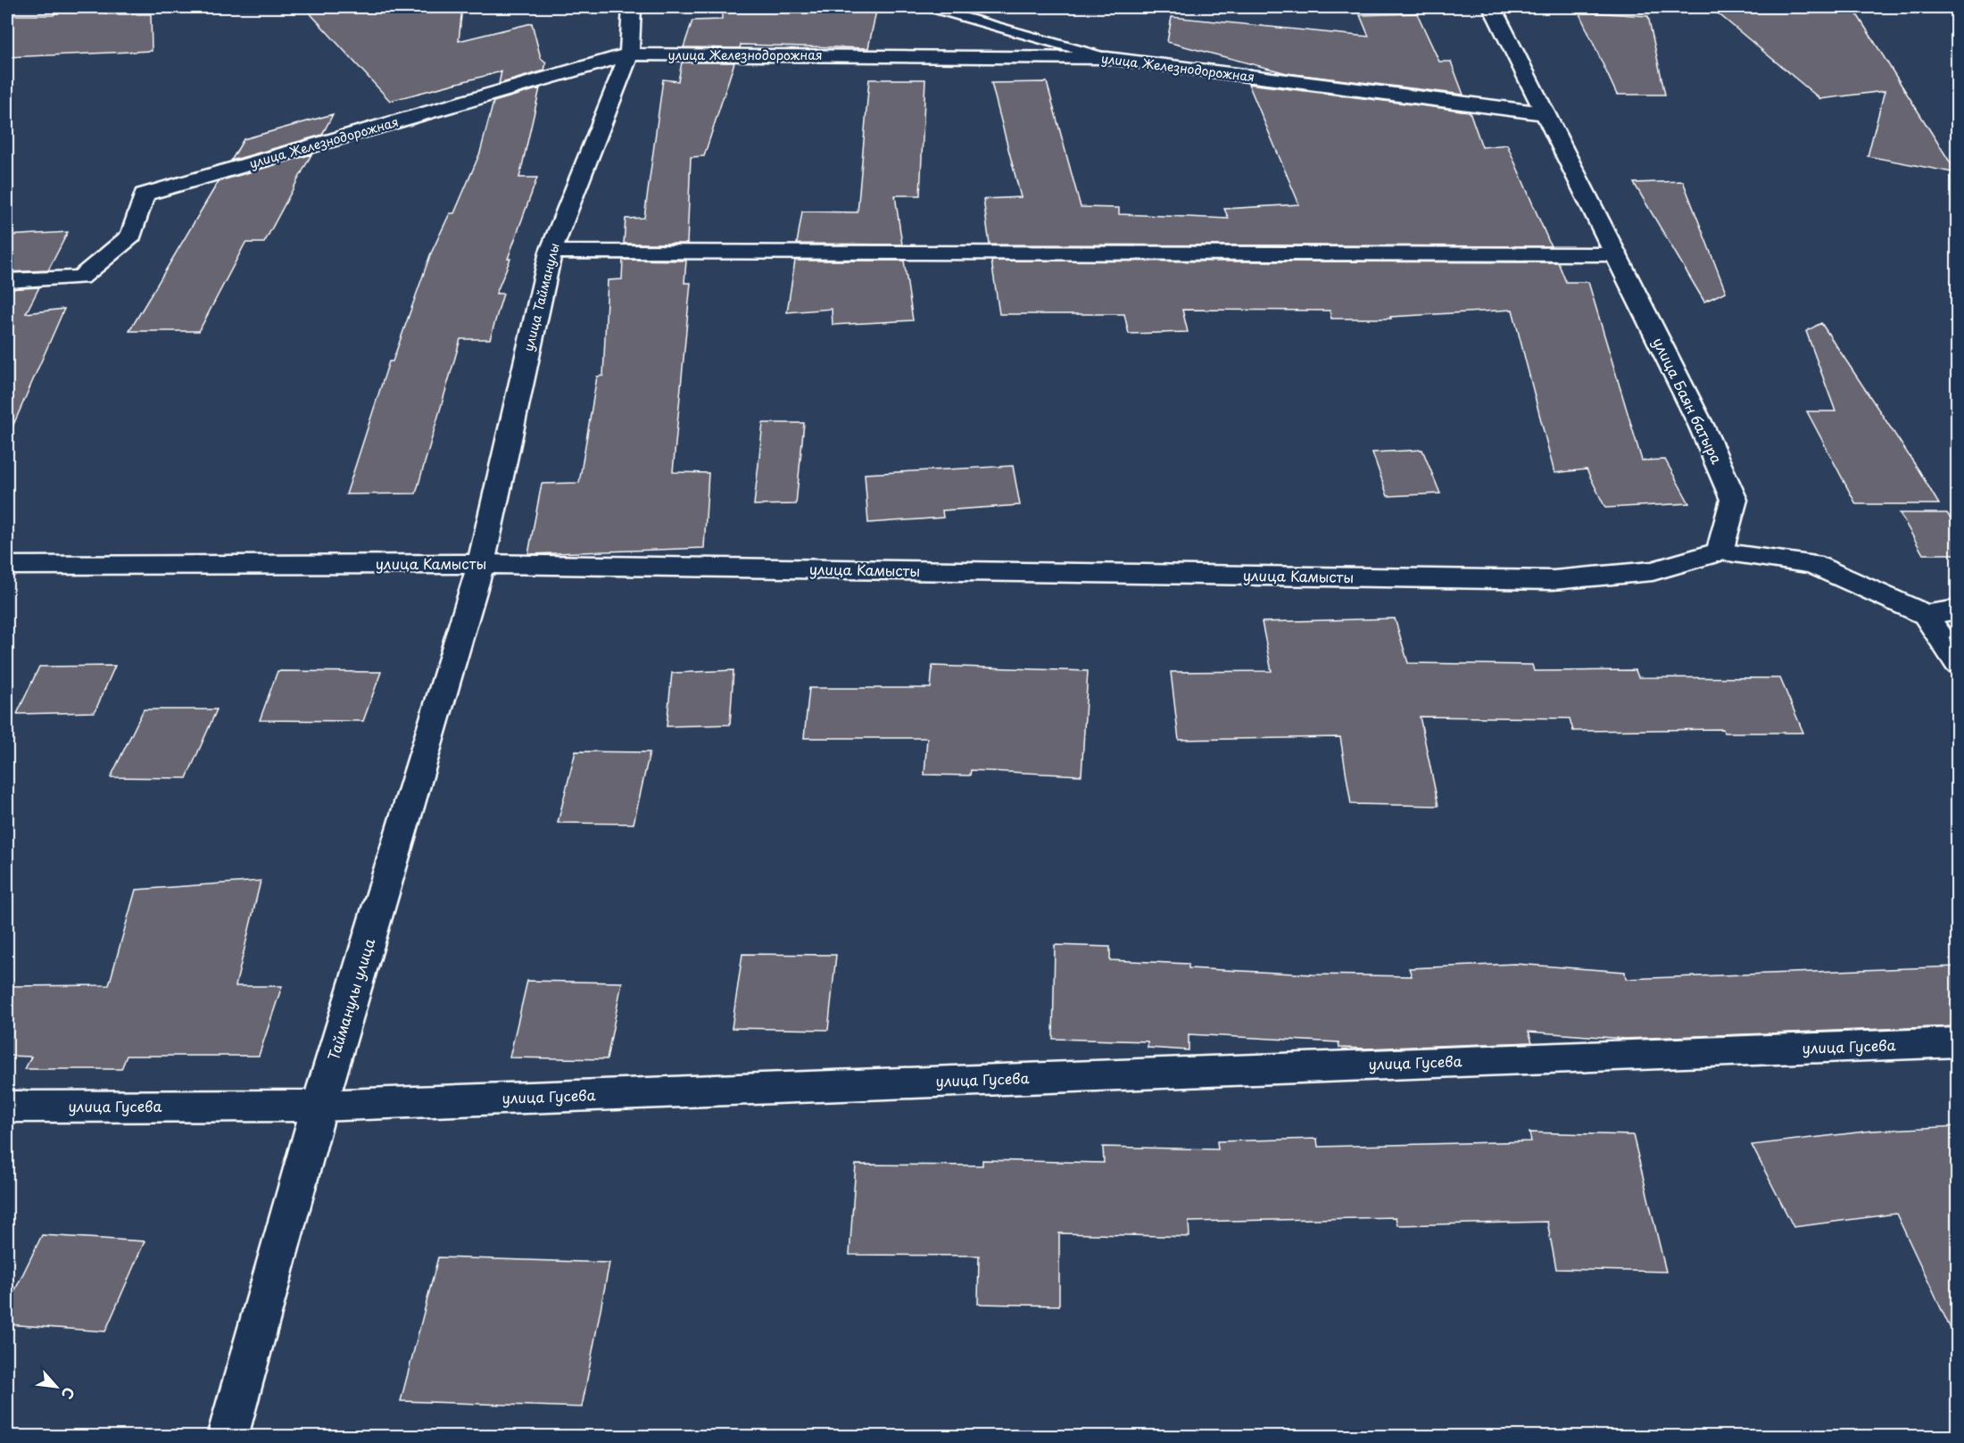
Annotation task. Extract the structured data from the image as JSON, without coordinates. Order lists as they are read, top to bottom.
{
  "streets": {
    "street": [
      "улица Железнодорожная",
      "улица Тайманулы",
      "улица Баян батыра",
      "улица Камысты",
      "Тайманулы улица",
      "улица Гусева"
    ]
  },
  "crossings": [
    ["улица Железнодорожная", "улица Тайманулы"],
    ["улица Железнодорожная", "улица Баян батыра"],
    ["улица Тайманулы", "улица Камысты"],
    ["улица Тайманулы", "Тайманулы улица"],
    ["улица Баян батыра", "улица Камысты"],
    ["улица Камысты", "Тайманулы улица"],
    ["Тайманулы улица", "улица Гусева"]
  ],
  "north": "bottom right"
}
